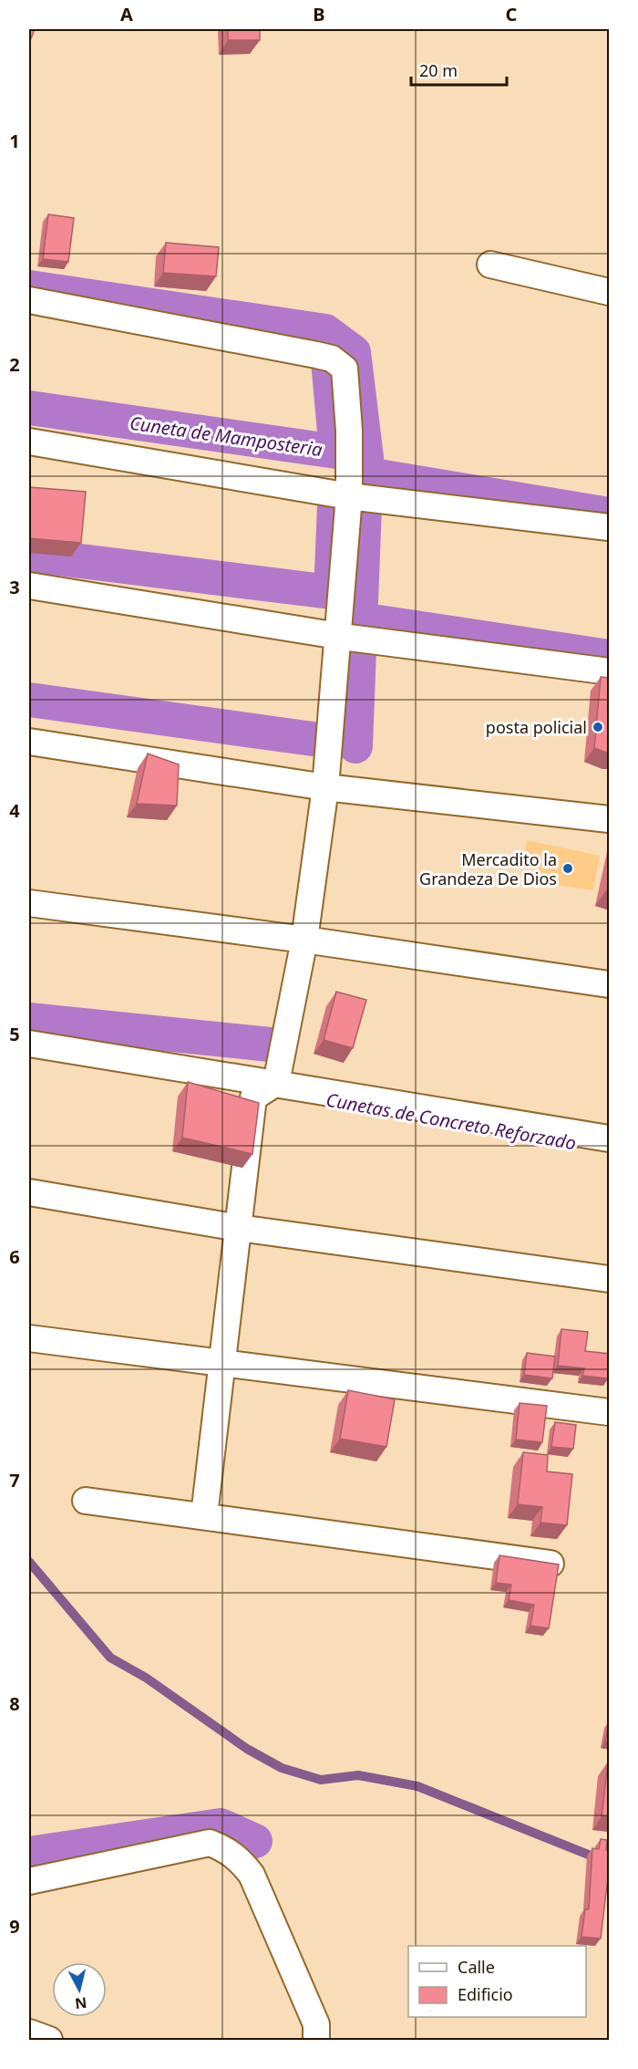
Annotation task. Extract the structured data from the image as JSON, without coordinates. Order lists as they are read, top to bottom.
{
  "water": ["Cuneta de Mamposteria", "Cunetas de Concreto Reforzado"],
  "places": ["posta policial", "Mercadito la Grandeza De Dios"],
  "legend": ["Calle", "Edificio"],
  "scale_bar": "20 m",
  "north": "bottom",
  "grid": {
    "columns": ["A", "B", "C"],
    "rows": [
      "1",
      "2",
      "3",
      "4",
      "5",
      "6",
      "7",
      "8",
      "9"
    ]
  }
}
